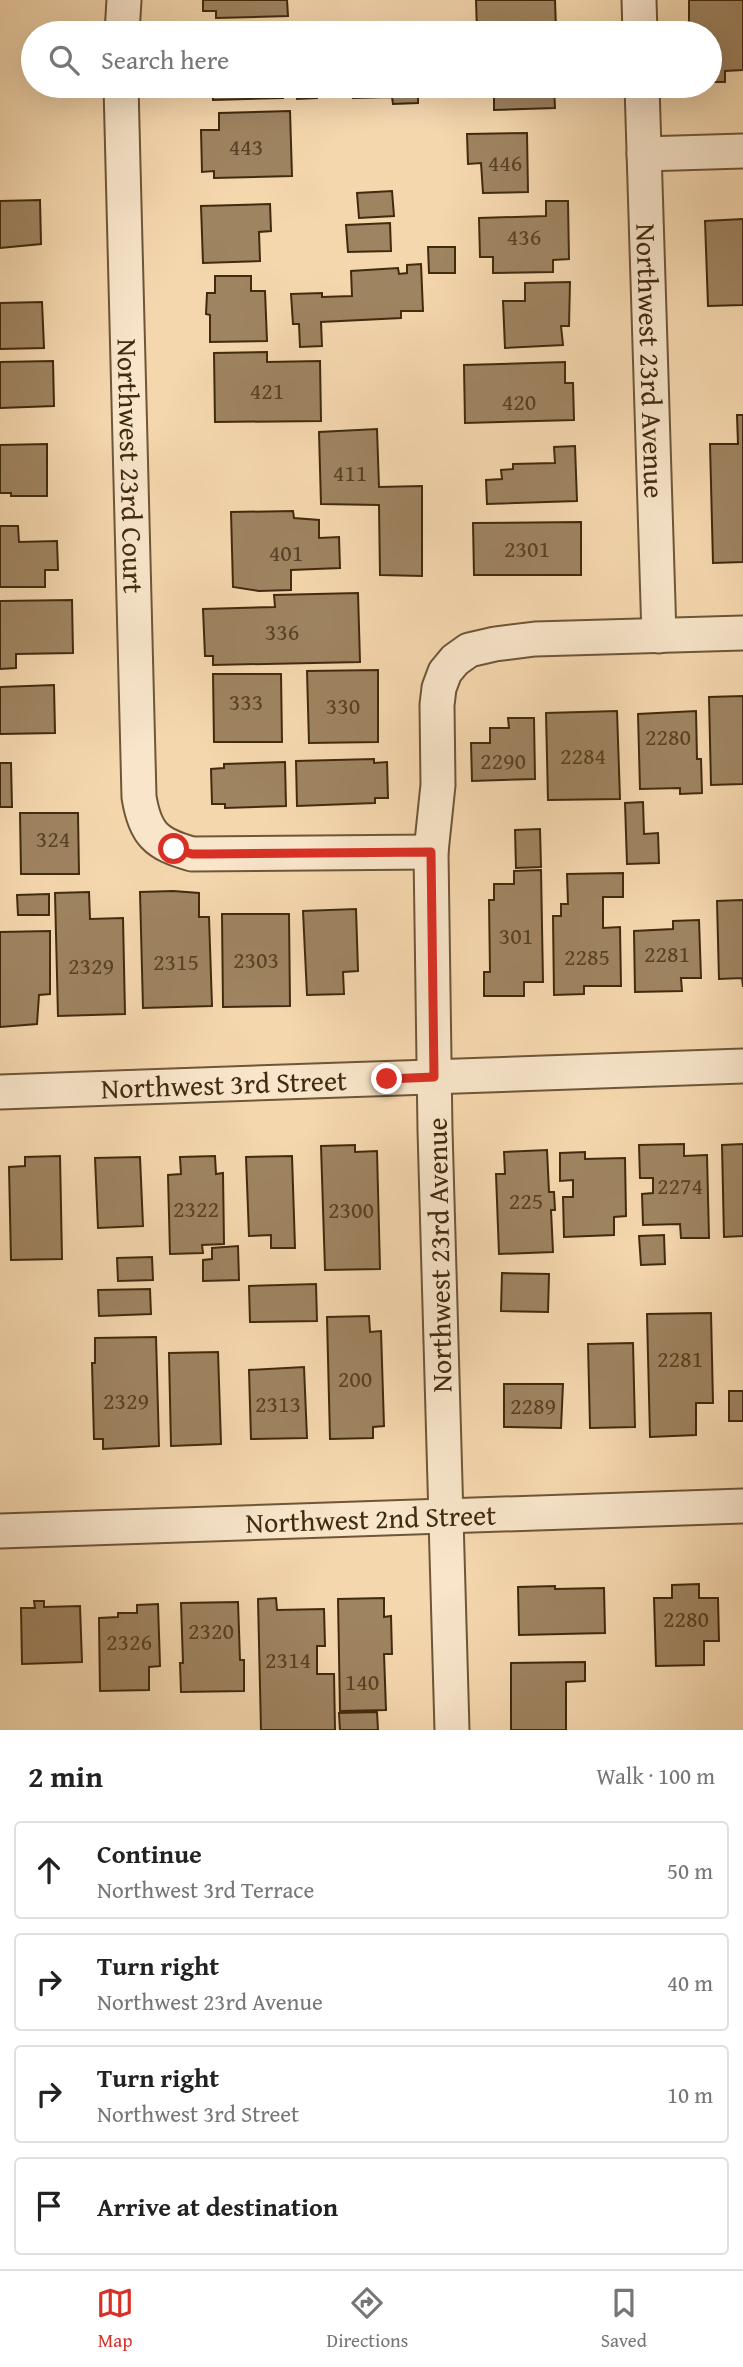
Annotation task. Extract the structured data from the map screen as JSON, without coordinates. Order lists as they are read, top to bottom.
{
  "streets": {
    "street": [
      "Northwest 23rd Avenue",
      "Northwest 23rd Court",
      "Northwest 3rd Street",
      "Northwest 2nd Street"
    ]
  },
  "crossings": [
    ["Northwest 23rd Avenue", "Northwest 23rd Court"],
    ["Northwest 23rd Avenue", "Northwest 3rd Street"],
    ["Northwest 23rd Avenue", "Northwest 2nd Street"]
  ],
  "house_numbers": [
    "443",
    "446",
    "436",
    "421",
    "420",
    "411",
    "2301",
    "401",
    "336",
    "333",
    "330",
    "2280",
    "2284",
    "2290",
    "324",
    "301",
    "2281",
    "2285",
    "2303",
    "2315",
    "2329",
    "2274",
    "225",
    "2322",
    "2300",
    "2281",
    "200",
    "2329",
    "2313",
    "2289",
    "2280",
    "2320",
    "2326",
    "2314",
    "140"
  ],
  "page": {
    "search": "Search here",
    "heading": ["2 min", "Walk · 100 m"],
    "list": [
      ["Continue", "Northwest 3rd Terrace", "50 m"],
      ["Turn right", "Northwest 23rd Avenue", "40 m"],
      ["Turn right", "Northwest 3rd Street", "10 m"],
      "Arrive at destination"
    ],
    "nav": ["Map", "Directions", "Saved"]
  }
}
